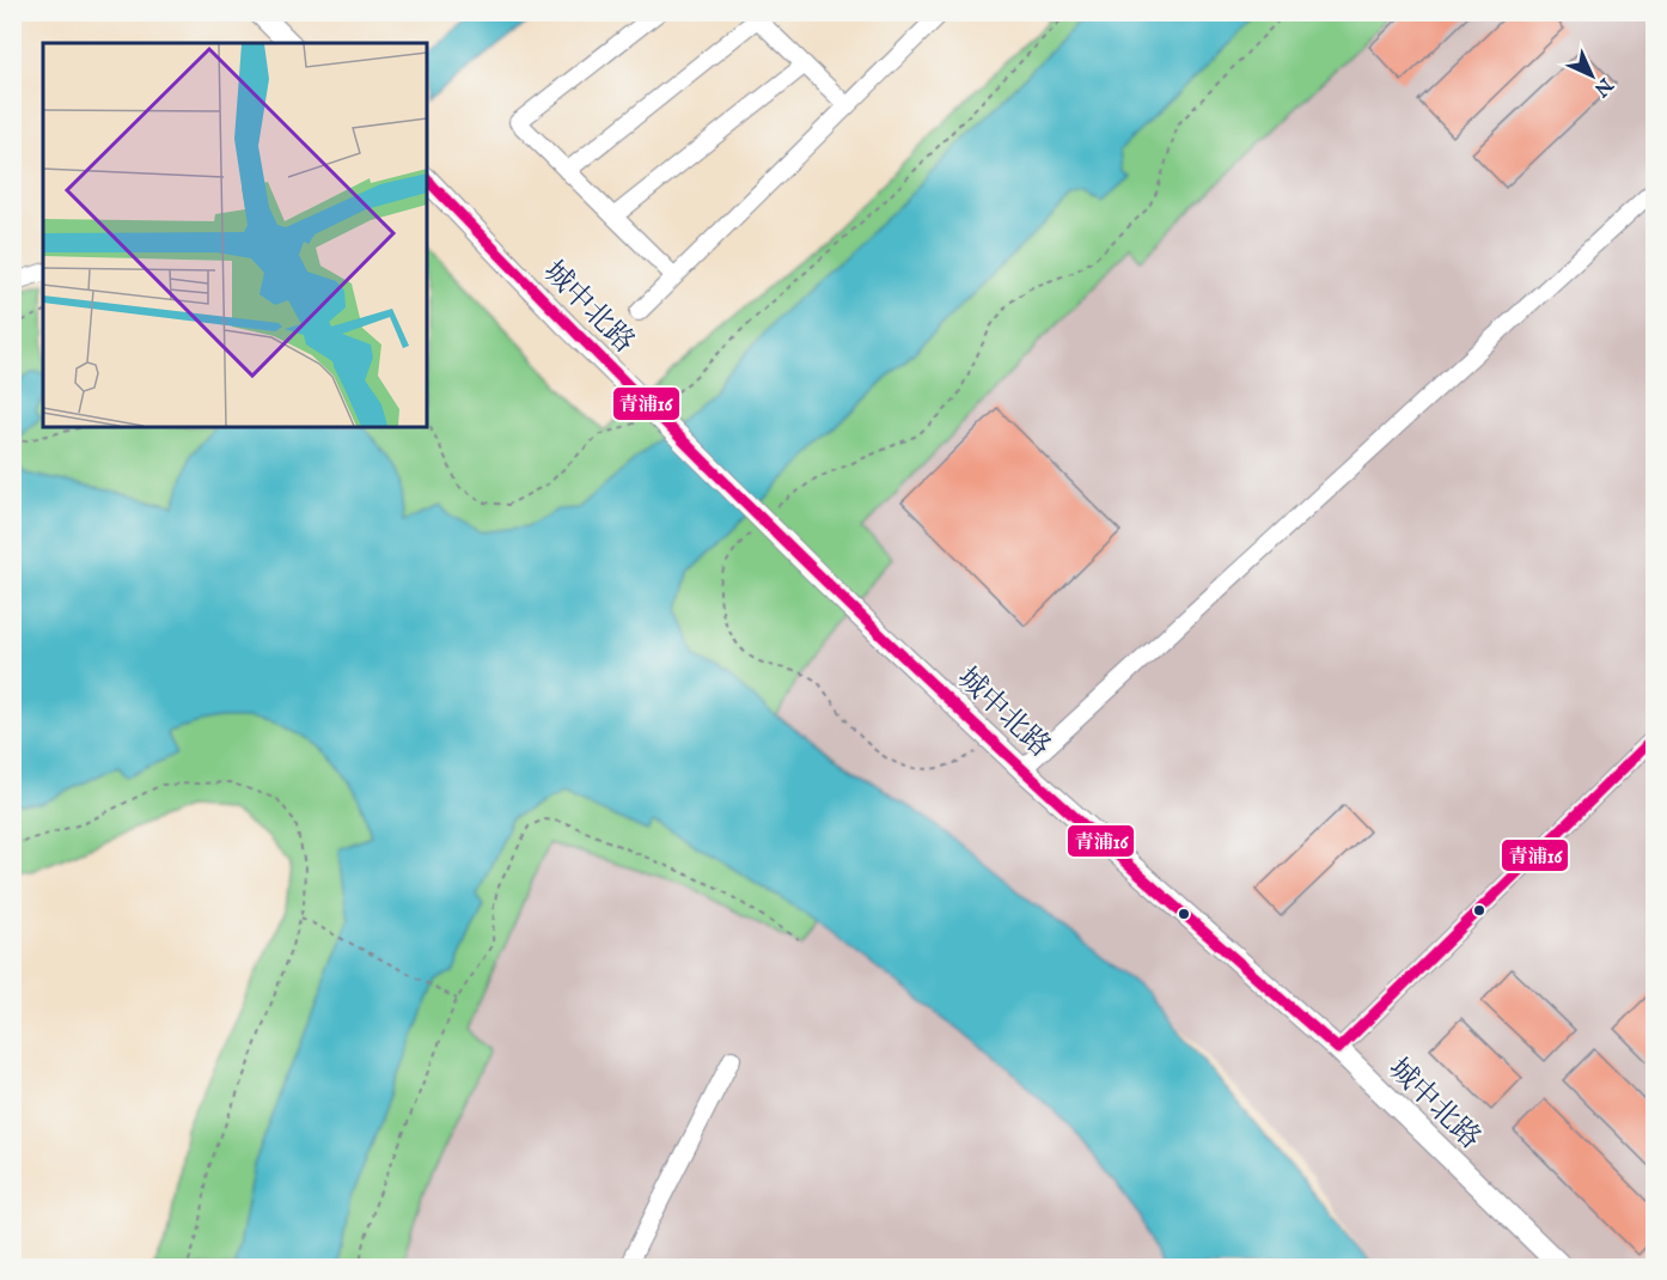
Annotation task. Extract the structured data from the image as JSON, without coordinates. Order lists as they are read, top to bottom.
{
  "streets": {
    "street": ["城中北路"]
  },
  "lines": ["transit line 青浦16"],
  "north": "bottom right"
}
